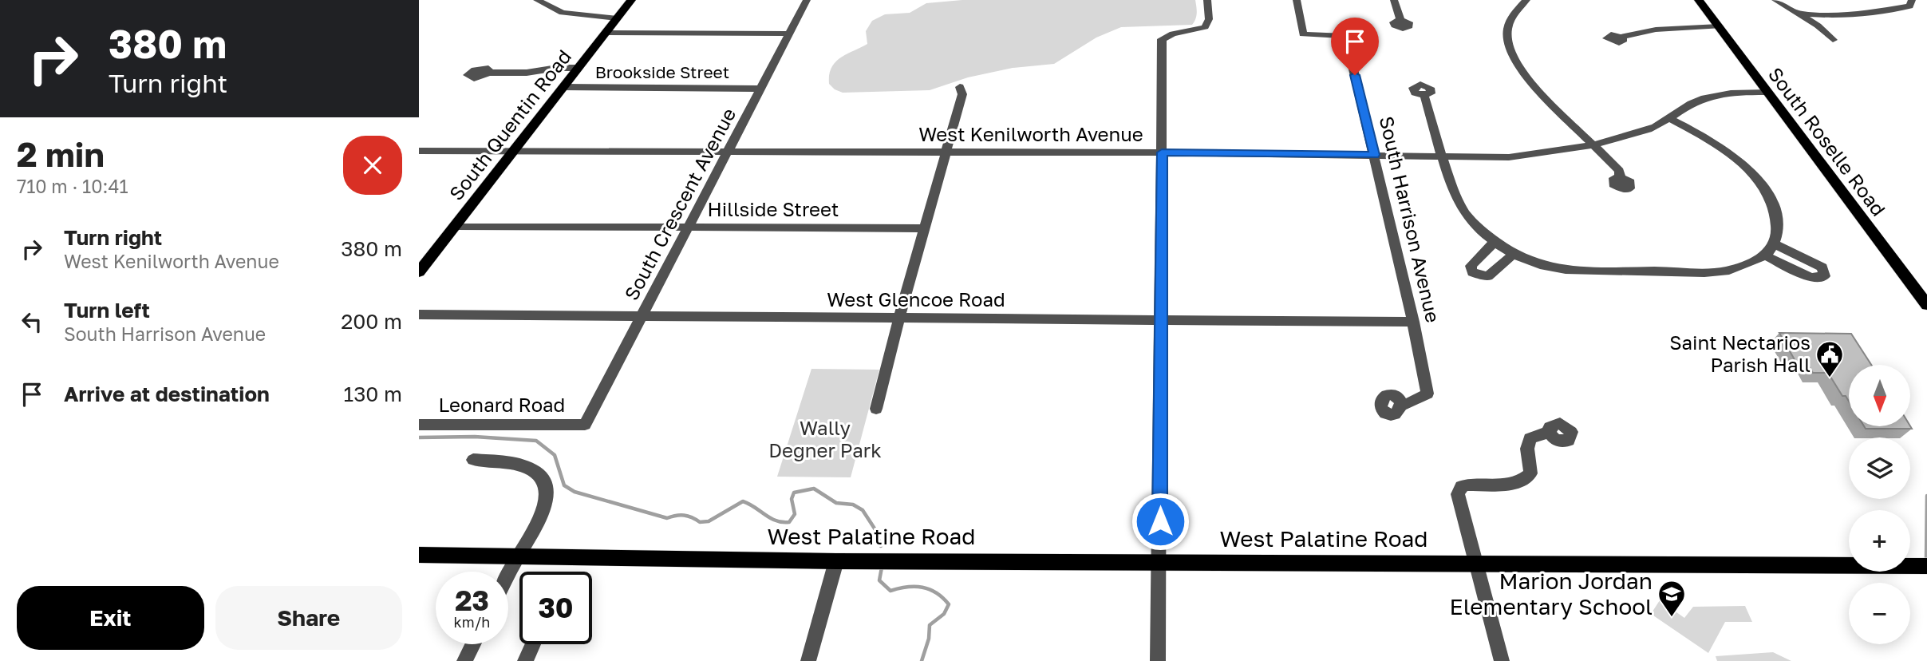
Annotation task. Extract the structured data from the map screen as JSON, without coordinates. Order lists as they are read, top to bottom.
{
  "streets": {
    "main road": ["South Quentin Road", "South Roselle Road", "West Palatine Road"],
    "street": [
      "Brookside Street",
      "West Kenilworth Avenue",
      "South Crescent Avenue",
      "Hillside Street",
      "South Harrison Avenue",
      "West Glencoe Road",
      "Leonard Road"
    ]
  },
  "crossings": [
    ["Brookside Street", "South Quentin Road"],
    ["Brookside Street", "South Crescent Avenue"],
    ["South Quentin Road", "West Kenilworth Avenue"],
    ["South Quentin Road", "Hillside Street"],
    ["West Kenilworth Avenue", "South Roselle Road"],
    ["West Kenilworth Avenue", "South Crescent Avenue"],
    ["West Kenilworth Avenue", "South Harrison Avenue"],
    ["South Crescent Avenue", "Hillside Street"],
    ["South Crescent Avenue", "West Glencoe Road"],
    ["South Crescent Avenue", "Leonard Road"],
    ["South Harrison Avenue", "West Glencoe Road"]
  ],
  "parks": ["Wally Degner Park"],
  "places": {
    "public building": ["Saint Nectarios Parish Hall"],
    "school or university": ["Marion Jordan Elementary School"]
  },
  "north": "bottom",
  "page": {
    "turn": ["380 m", "Turn right"],
    "heading": ["2 min", "710 m · 10:41"],
    "list": [
      {
        "name": "Turn right",
        "note": "West Kenilworth Avenue",
        "value": "380 m"
      },
      {
        "name": "Turn left",
        "note": "South Harrison Avenue",
        "value": "200 m"
      },
      {
        "name": "Arrive at destination",
        "value": "130 m"
      }
    ],
    "map_buttons": ["+", "−"],
    "speed": "23 km/h",
    "limit": "30",
    "buttons": ["Exit", "Share"]
  }
}
